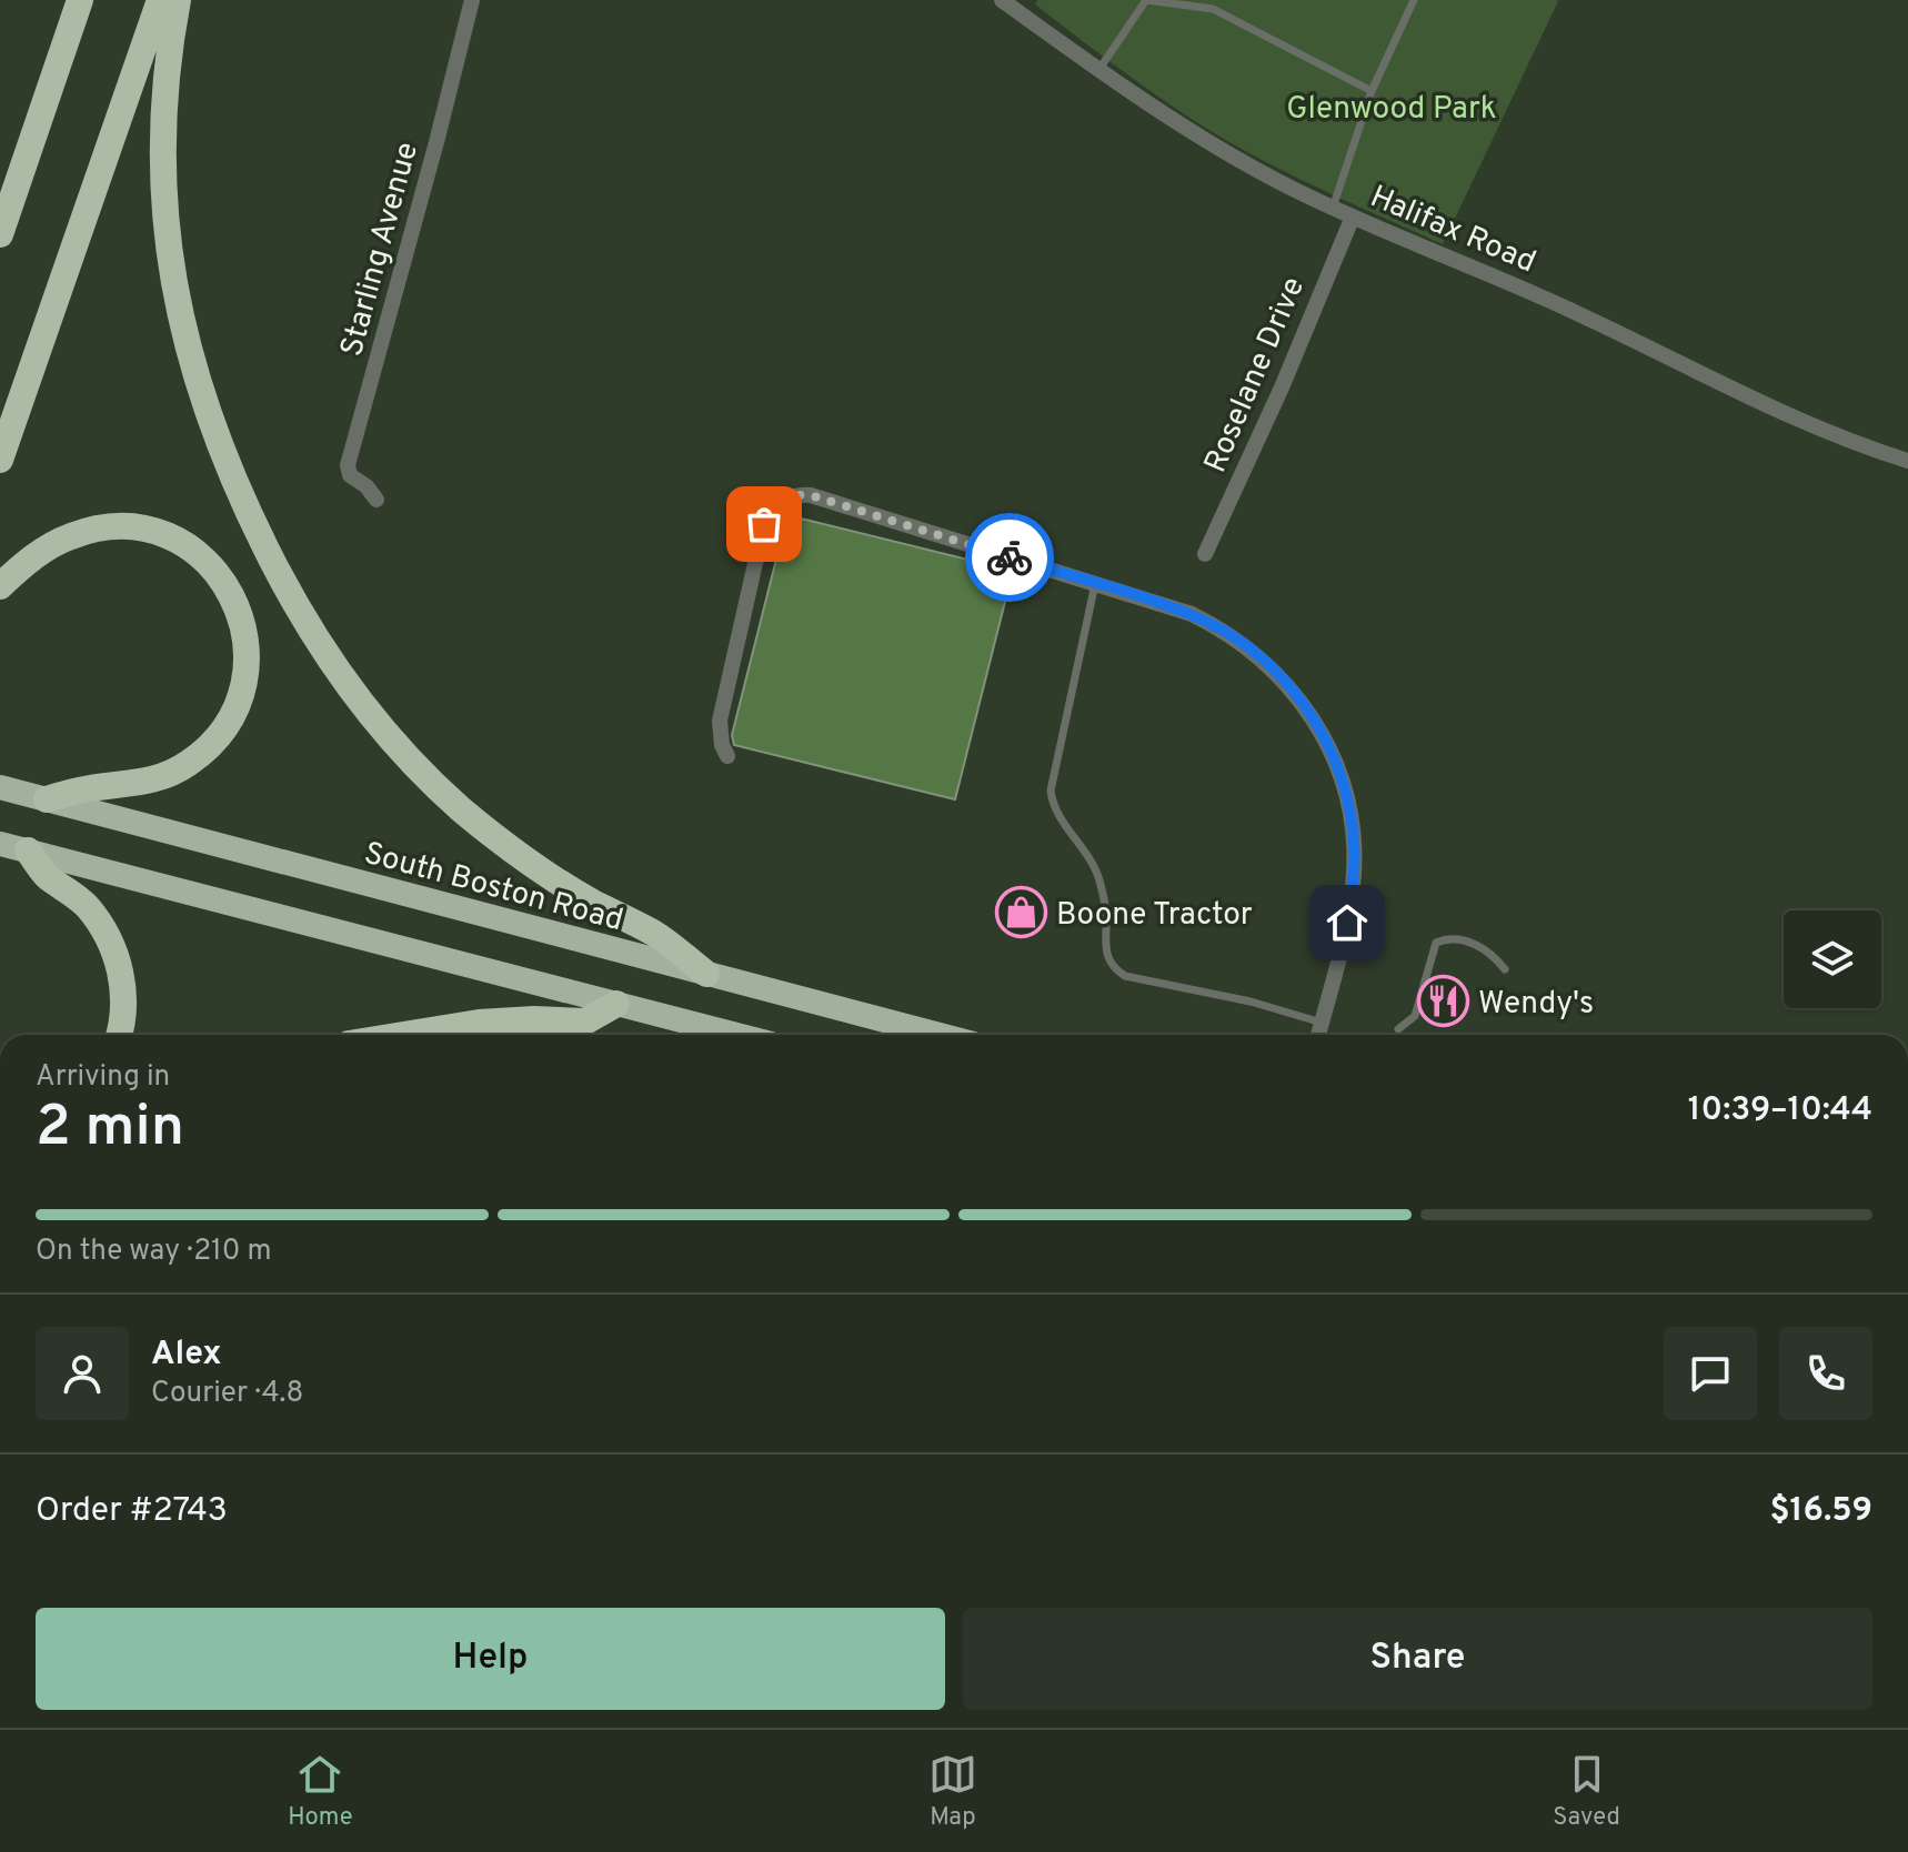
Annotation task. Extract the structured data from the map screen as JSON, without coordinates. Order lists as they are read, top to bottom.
{
  "streets": {
    "highway": ["South Boston Road"],
    "street": ["Halifax Road", "Starling Avenue", "Roselane Drive"]
  },
  "crossings": [
    ["Halifax Road", "Roselane Drive"]
  ],
  "parks": ["Glenwood Park"],
  "places": {
    "shop": ["Boone Tractor"],
    "restaurant": ["Wendy's"]
  },
  "page": {
    "heading": ["2 min", "Arriving in", "10:39–10:44"],
    "panel": [
      "Alex",
      "Courier · 4.8",
      "Order #2743",
      "$16.59"
    ],
    "bar": "On the way · 210 m",
    "buttons": ["Help", "Share"],
    "tabs": ["Home", "Map", "Saved"]
  }
}
